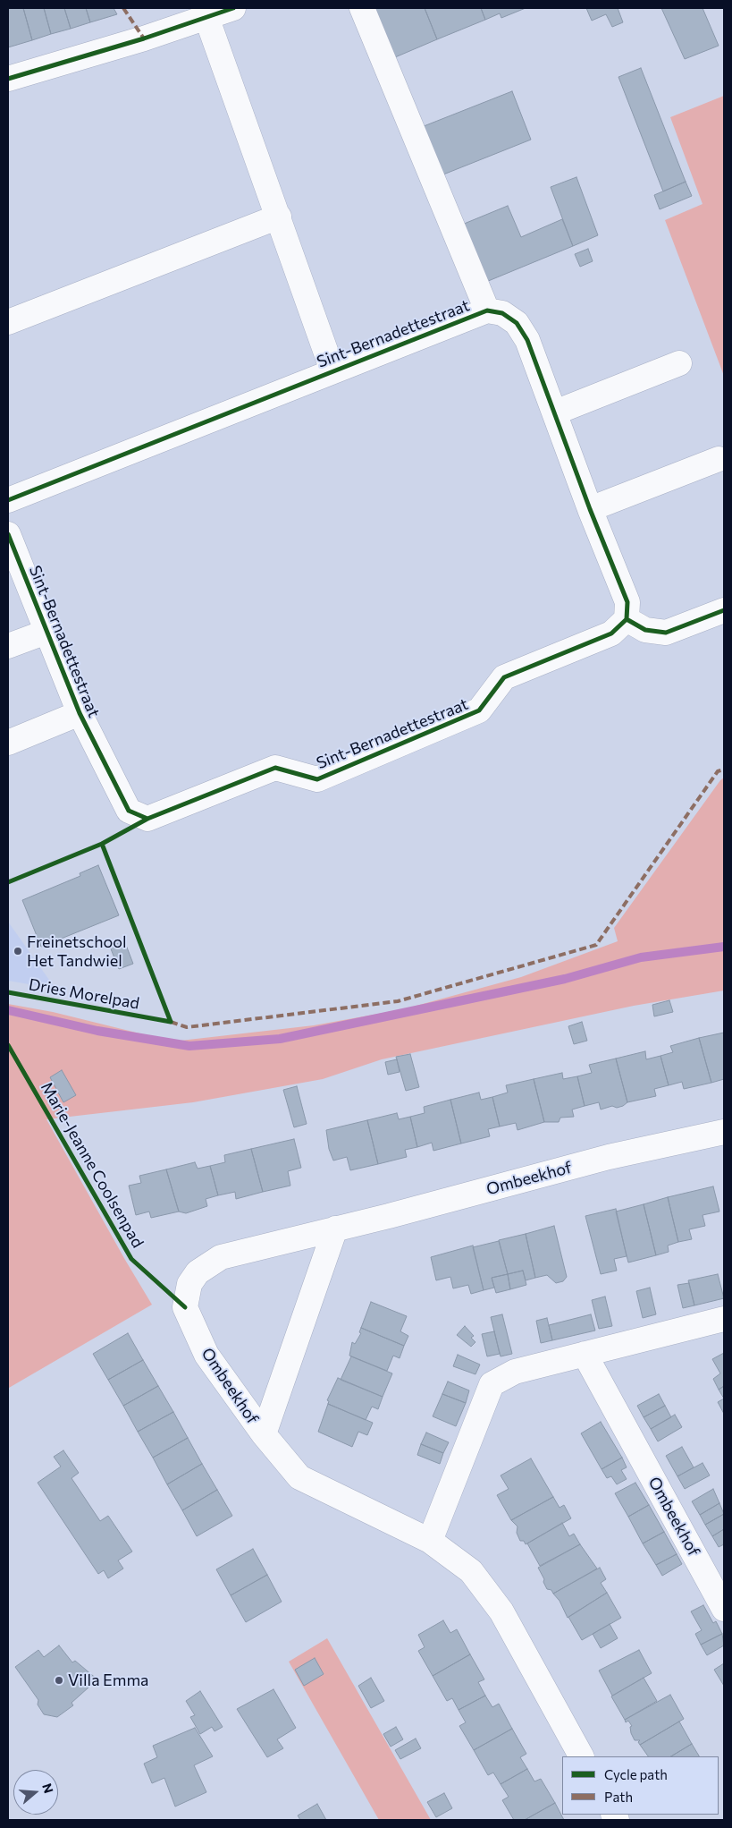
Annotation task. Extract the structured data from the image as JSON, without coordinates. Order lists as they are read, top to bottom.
{
  "streets": {
    "street": ["Sint-Bernadettestraat", "Ombeekhof"],
    "cycle path": ["Dries Morelpad", "Marie-Jeanne Coolsenpad"]
  },
  "places": ["Freinetschool Het Tandwiel", "Villa Emma"],
  "legend": ["Cycle path", "Path"],
  "north": "right"
}
